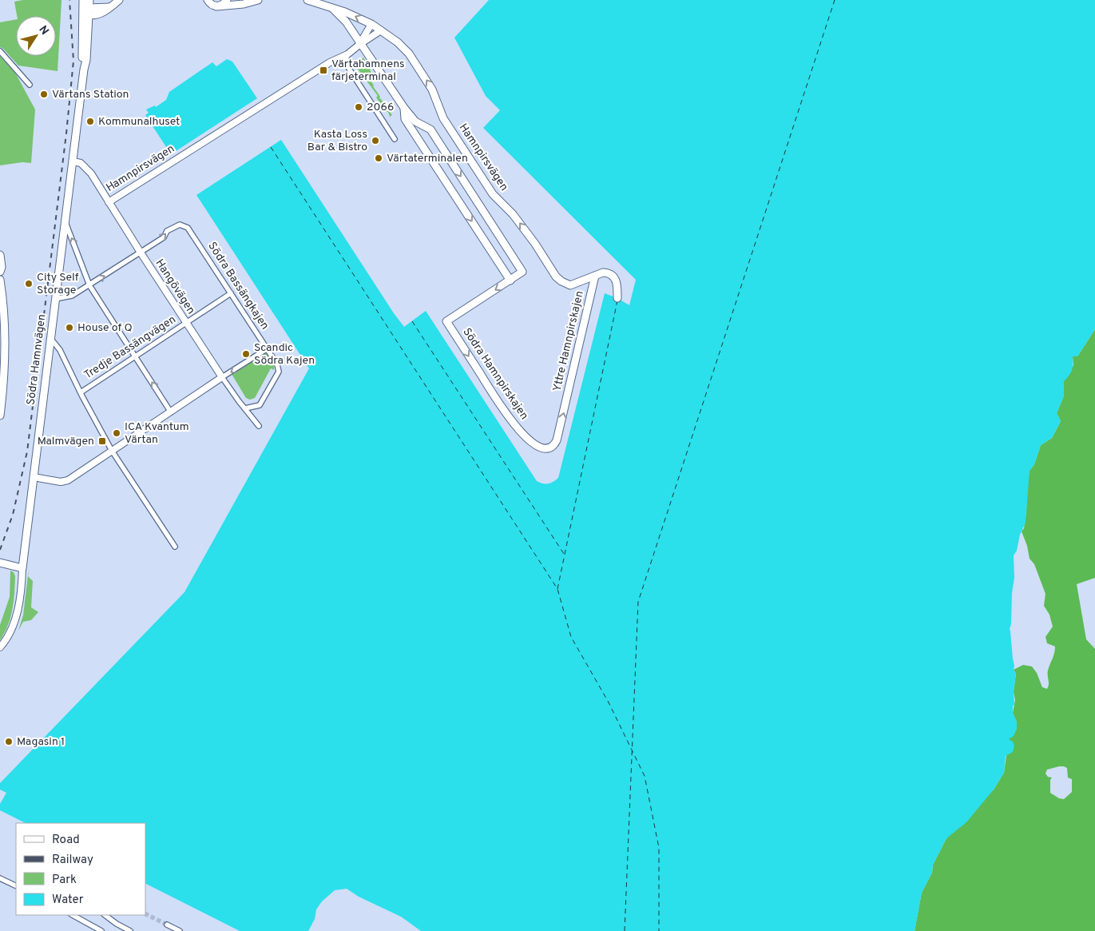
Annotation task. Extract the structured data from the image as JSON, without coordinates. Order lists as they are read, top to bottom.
{
  "streets": {
    "main road": [
      "Hamnpirsvägen",
      "Yttre Hamnpirskajen",
      "Södra Hamnvägen",
      "Södra Hamnpirskajen"
    ],
    "street": ["Södra Bassängkajen", "Hangövägen", "Tredje Bassängvägen"]
  },
  "crossings": [
    ["Hamnpirsvägen", "Hangövägen"],
    ["Hamnpirsvägen", "Yttre Hamnpirskajen"],
    ["Hamnpirsvägen", "Södra Hamnpirskajen"],
    ["Södra Bassängkajen", "Hangövägen"],
    ["Södra Bassängkajen", "Tredje Bassängvägen"],
    ["Hangövägen", "Tredje Bassängvägen"],
    ["Hangövägen", "Södra Hamnvägen"],
    ["Yttre Hamnpirskajen", "Södra Hamnpirskajen"]
  ],
  "one_way": ["Yttre Hamnpirskajen", "Södra Hamnpirskajen"],
  "places": {
    "transit": ["Värtahamnens färjeterminal", "Malmvägen"],
    "other": [
      "Värtans Station",
      "2066",
      "Kommunalhuset",
      "Kasta Loss Bar & Bistro",
      "Värtaterminalen",
      "City Self Storage",
      "House of Q",
      "Scandic Södra Kajen",
      "ICA Kvantum Värtan",
      "Magasin 1"
    ]
  },
  "legend": [
    "Road",
    "Railway",
    "Park",
    "Water"
  ],
  "north": "top right"
}
